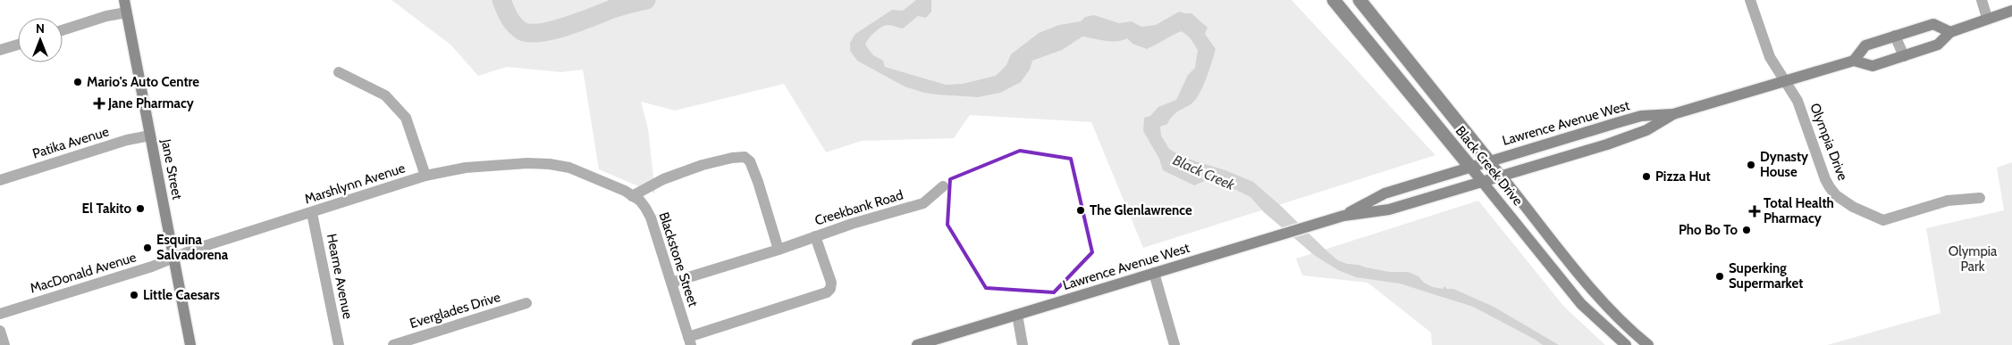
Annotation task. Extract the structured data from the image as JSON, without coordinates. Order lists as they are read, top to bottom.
{
  "streets": {
    "highway": ["Black Creek Drive"],
    "main road": ["Lawrence Avenue West", "Jane Street"],
    "street": [
      "Olympia Drive",
      "Patika Avenue",
      "Marshlynn Avenue",
      "Creekbank Road",
      "Blackstone Street",
      "MacDonald Avenue",
      "Hearne Avenue",
      "Everglades Drive"
    ]
  },
  "crossings": [
    ["Lawrence Avenue West", "Olympia Drive"],
    ["Lawrence Avenue West", "Black Creek Drive"],
    ["Patika Avenue", "Jane Street"],
    ["Jane Street", "Marshlynn Avenue"],
    ["Jane Street", "MacDonald Avenue"],
    ["Marshlynn Avenue", "Blackstone Street"],
    ["Marshlynn Avenue", "MacDonald Avenue"],
    ["Marshlynn Avenue", "Hearne Avenue"],
    ["Creekbank Road", "Blackstone Street"]
  ],
  "water": ["Black Creek"],
  "parks": ["Olympia Park"],
  "places": {
    "other": [
      "Mario's Auto Centre",
      "Dynasty House",
      "Pizza Hut",
      "El Takito",
      "The Glenlawrence",
      "Pho Bo To",
      "Esquina Salvadorena",
      "Superking Supermarket",
      "Little Caesars"
    ],
    "health": ["Jane Pharmacy", "Total Health Pharmacy"]
  },
  "north": "top"
}
